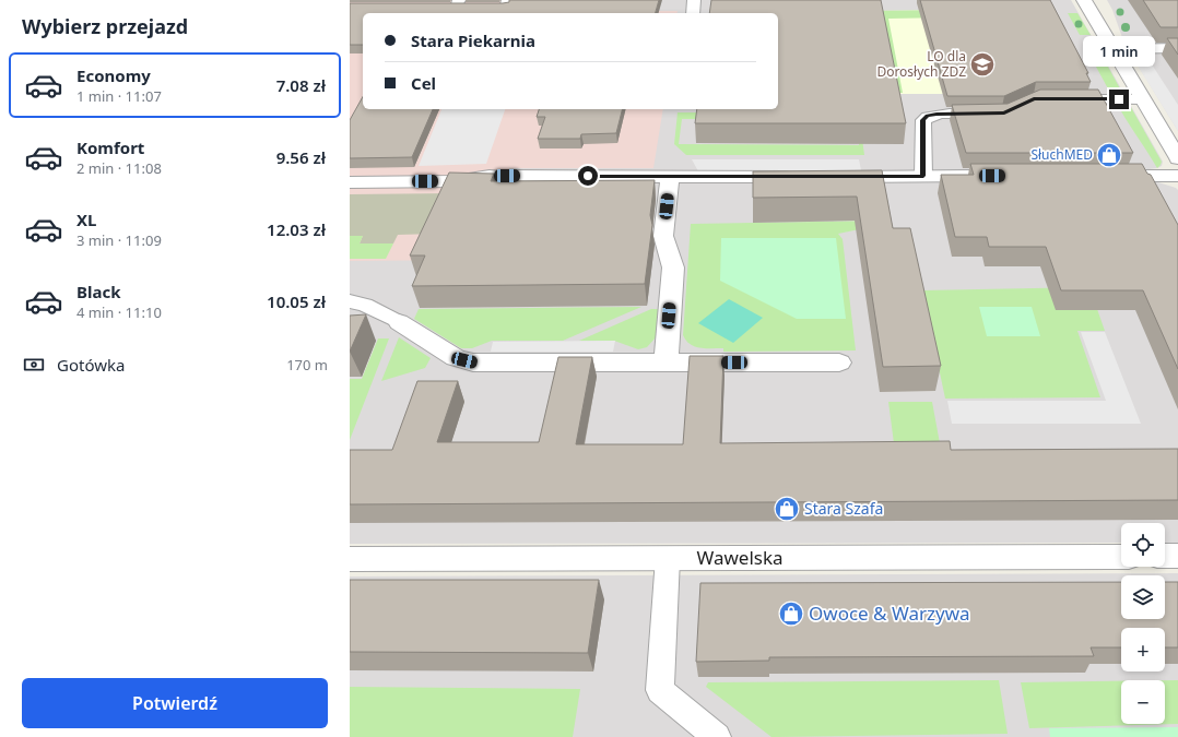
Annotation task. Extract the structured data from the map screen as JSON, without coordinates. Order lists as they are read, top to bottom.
{
  "streets": {
    "street": ["Wawelska"]
  },
  "places": {
    "school or university": ["LO dla Dorosłych ZDZ"],
    "shop": ["SłuchMED", "Stara Szafa", "Owoce & Warzywa"]
  },
  "page": {
    "heading": "Wybierz przejazd",
    "banner": ["Stara Piekarnia", "Cel"],
    "bubble": "1 min",
    "list": [
      {
        "name": "Economy",
        "note": "1 min · 11:07",
        "value": "7.08 zł"
      },
      {
        "name": "Komfort",
        "note": "2 min · 11:08",
        "value": "9.56 zł"
      },
      {
        "name": "XL",
        "note": "3 min · 11:09",
        "value": "12.03 zł"
      },
      {
        "name": "Black",
        "note": "4 min · 11:10",
        "value": "10.05 zł"
      }
    ],
    "pay": ["Gotówka", "170 m"],
    "map_buttons": ["+", "−"],
    "buttons": "Potwierdź"
  }
}
